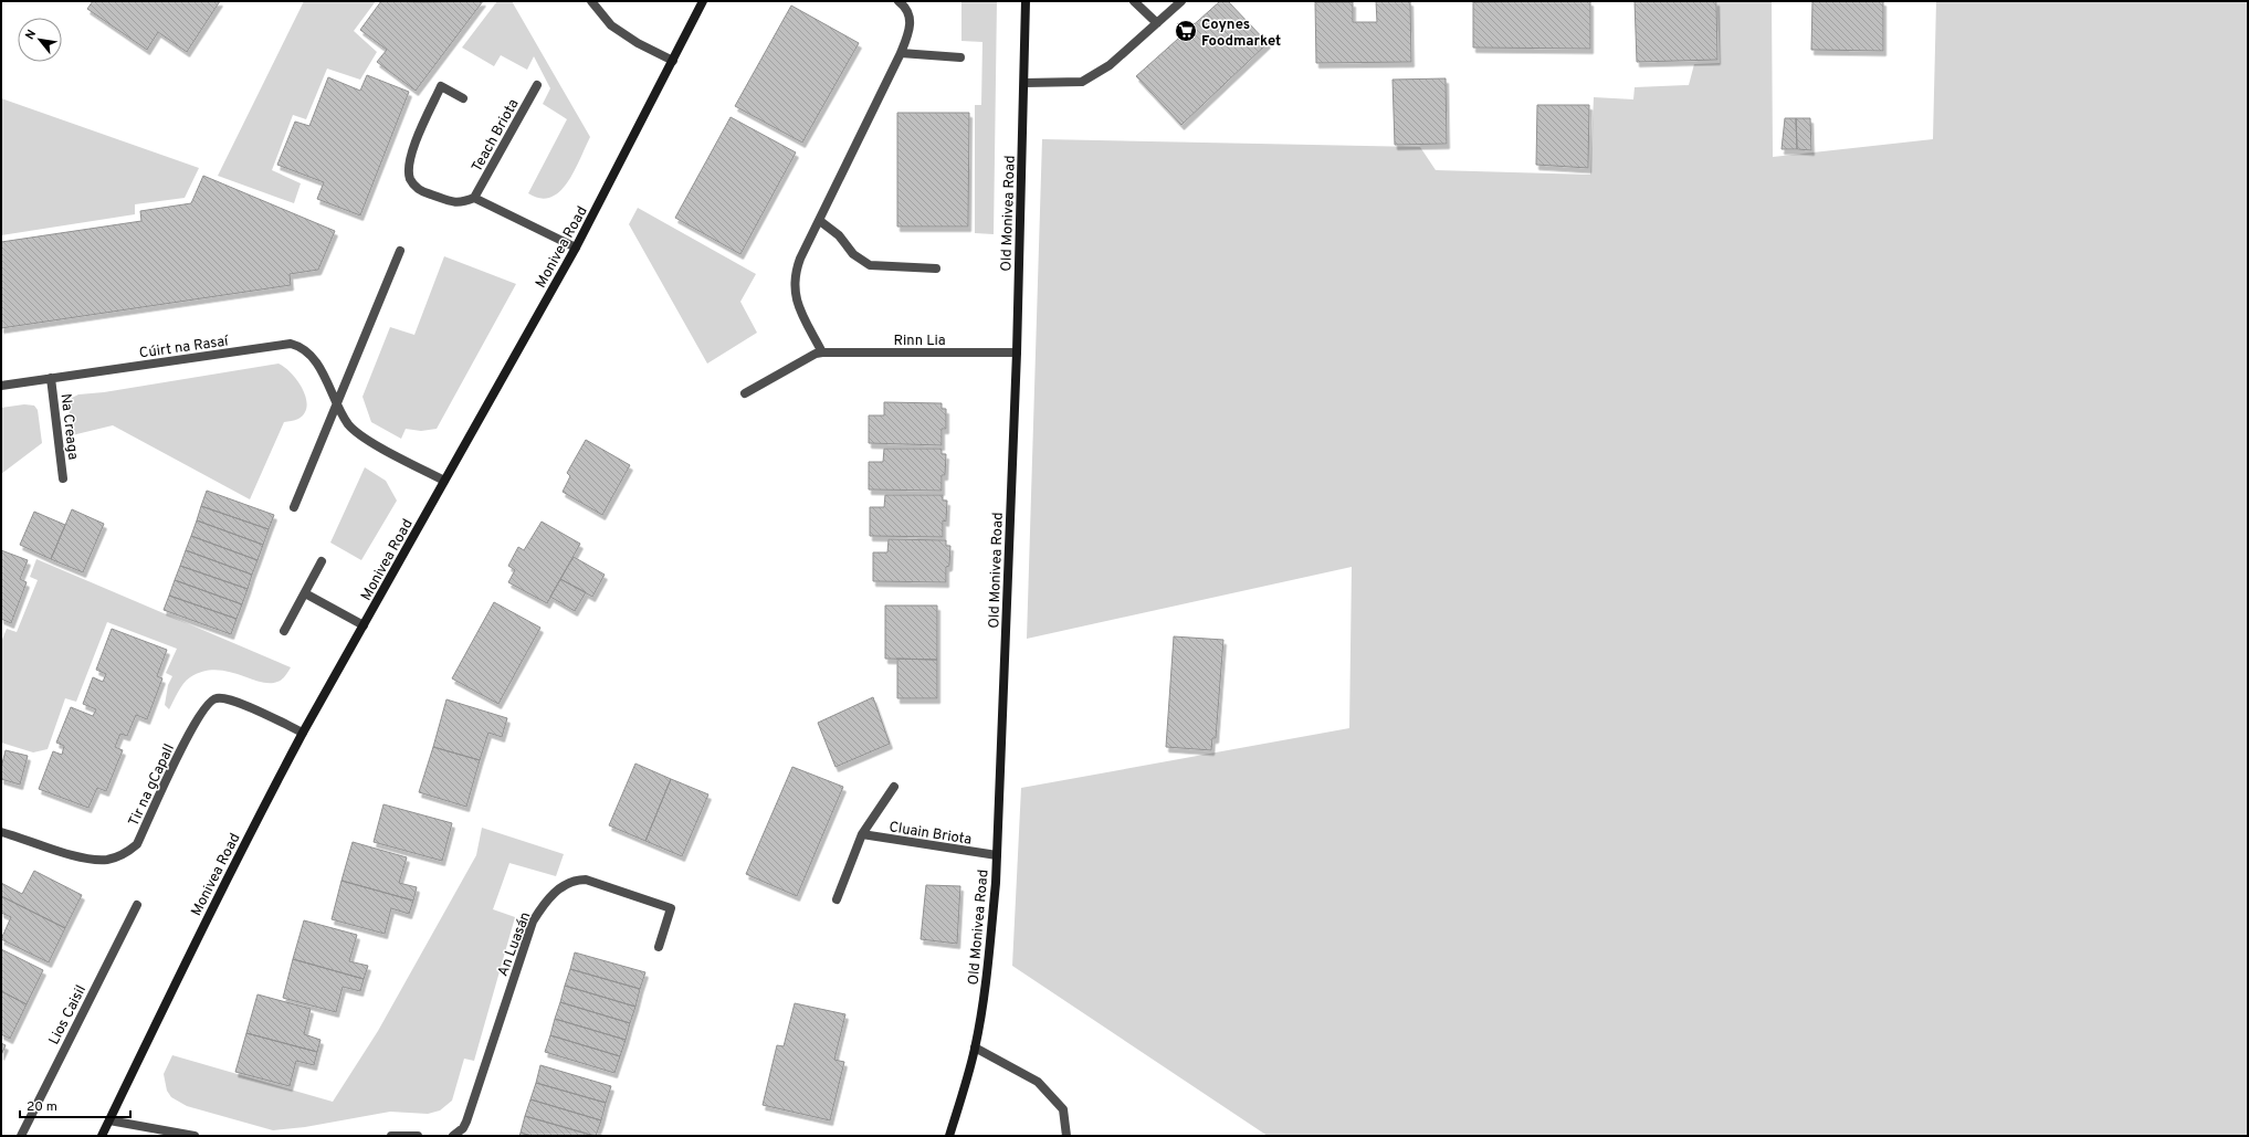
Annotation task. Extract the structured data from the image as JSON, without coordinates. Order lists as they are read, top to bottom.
{
  "streets": {
    "main road": ["Old Monivea Road", "Monivea Road"],
    "street": [
      "Teach Briota",
      "Rinn Lia",
      "Cúirt na Rasaí",
      "Na Creaga",
      "Tir na gCapall",
      "Cluain Briota",
      "An Luasán",
      "Lios Caisil"
    ]
  },
  "crossings": [
    ["Old Monivea Road", "Rinn Lia"],
    ["Old Monivea Road", "Cluain Briota"],
    ["Monivea Road", "Cúirt na Rasaí"],
    ["Monivea Road", "Tir na gCapall"],
    ["Cúirt na Rasaí", "Na Creaga"]
  ],
  "places": {
    "supermarket": ["Coynes Foodmarket"]
  },
  "scale_bar": "20 m",
  "north": "top left"
}
